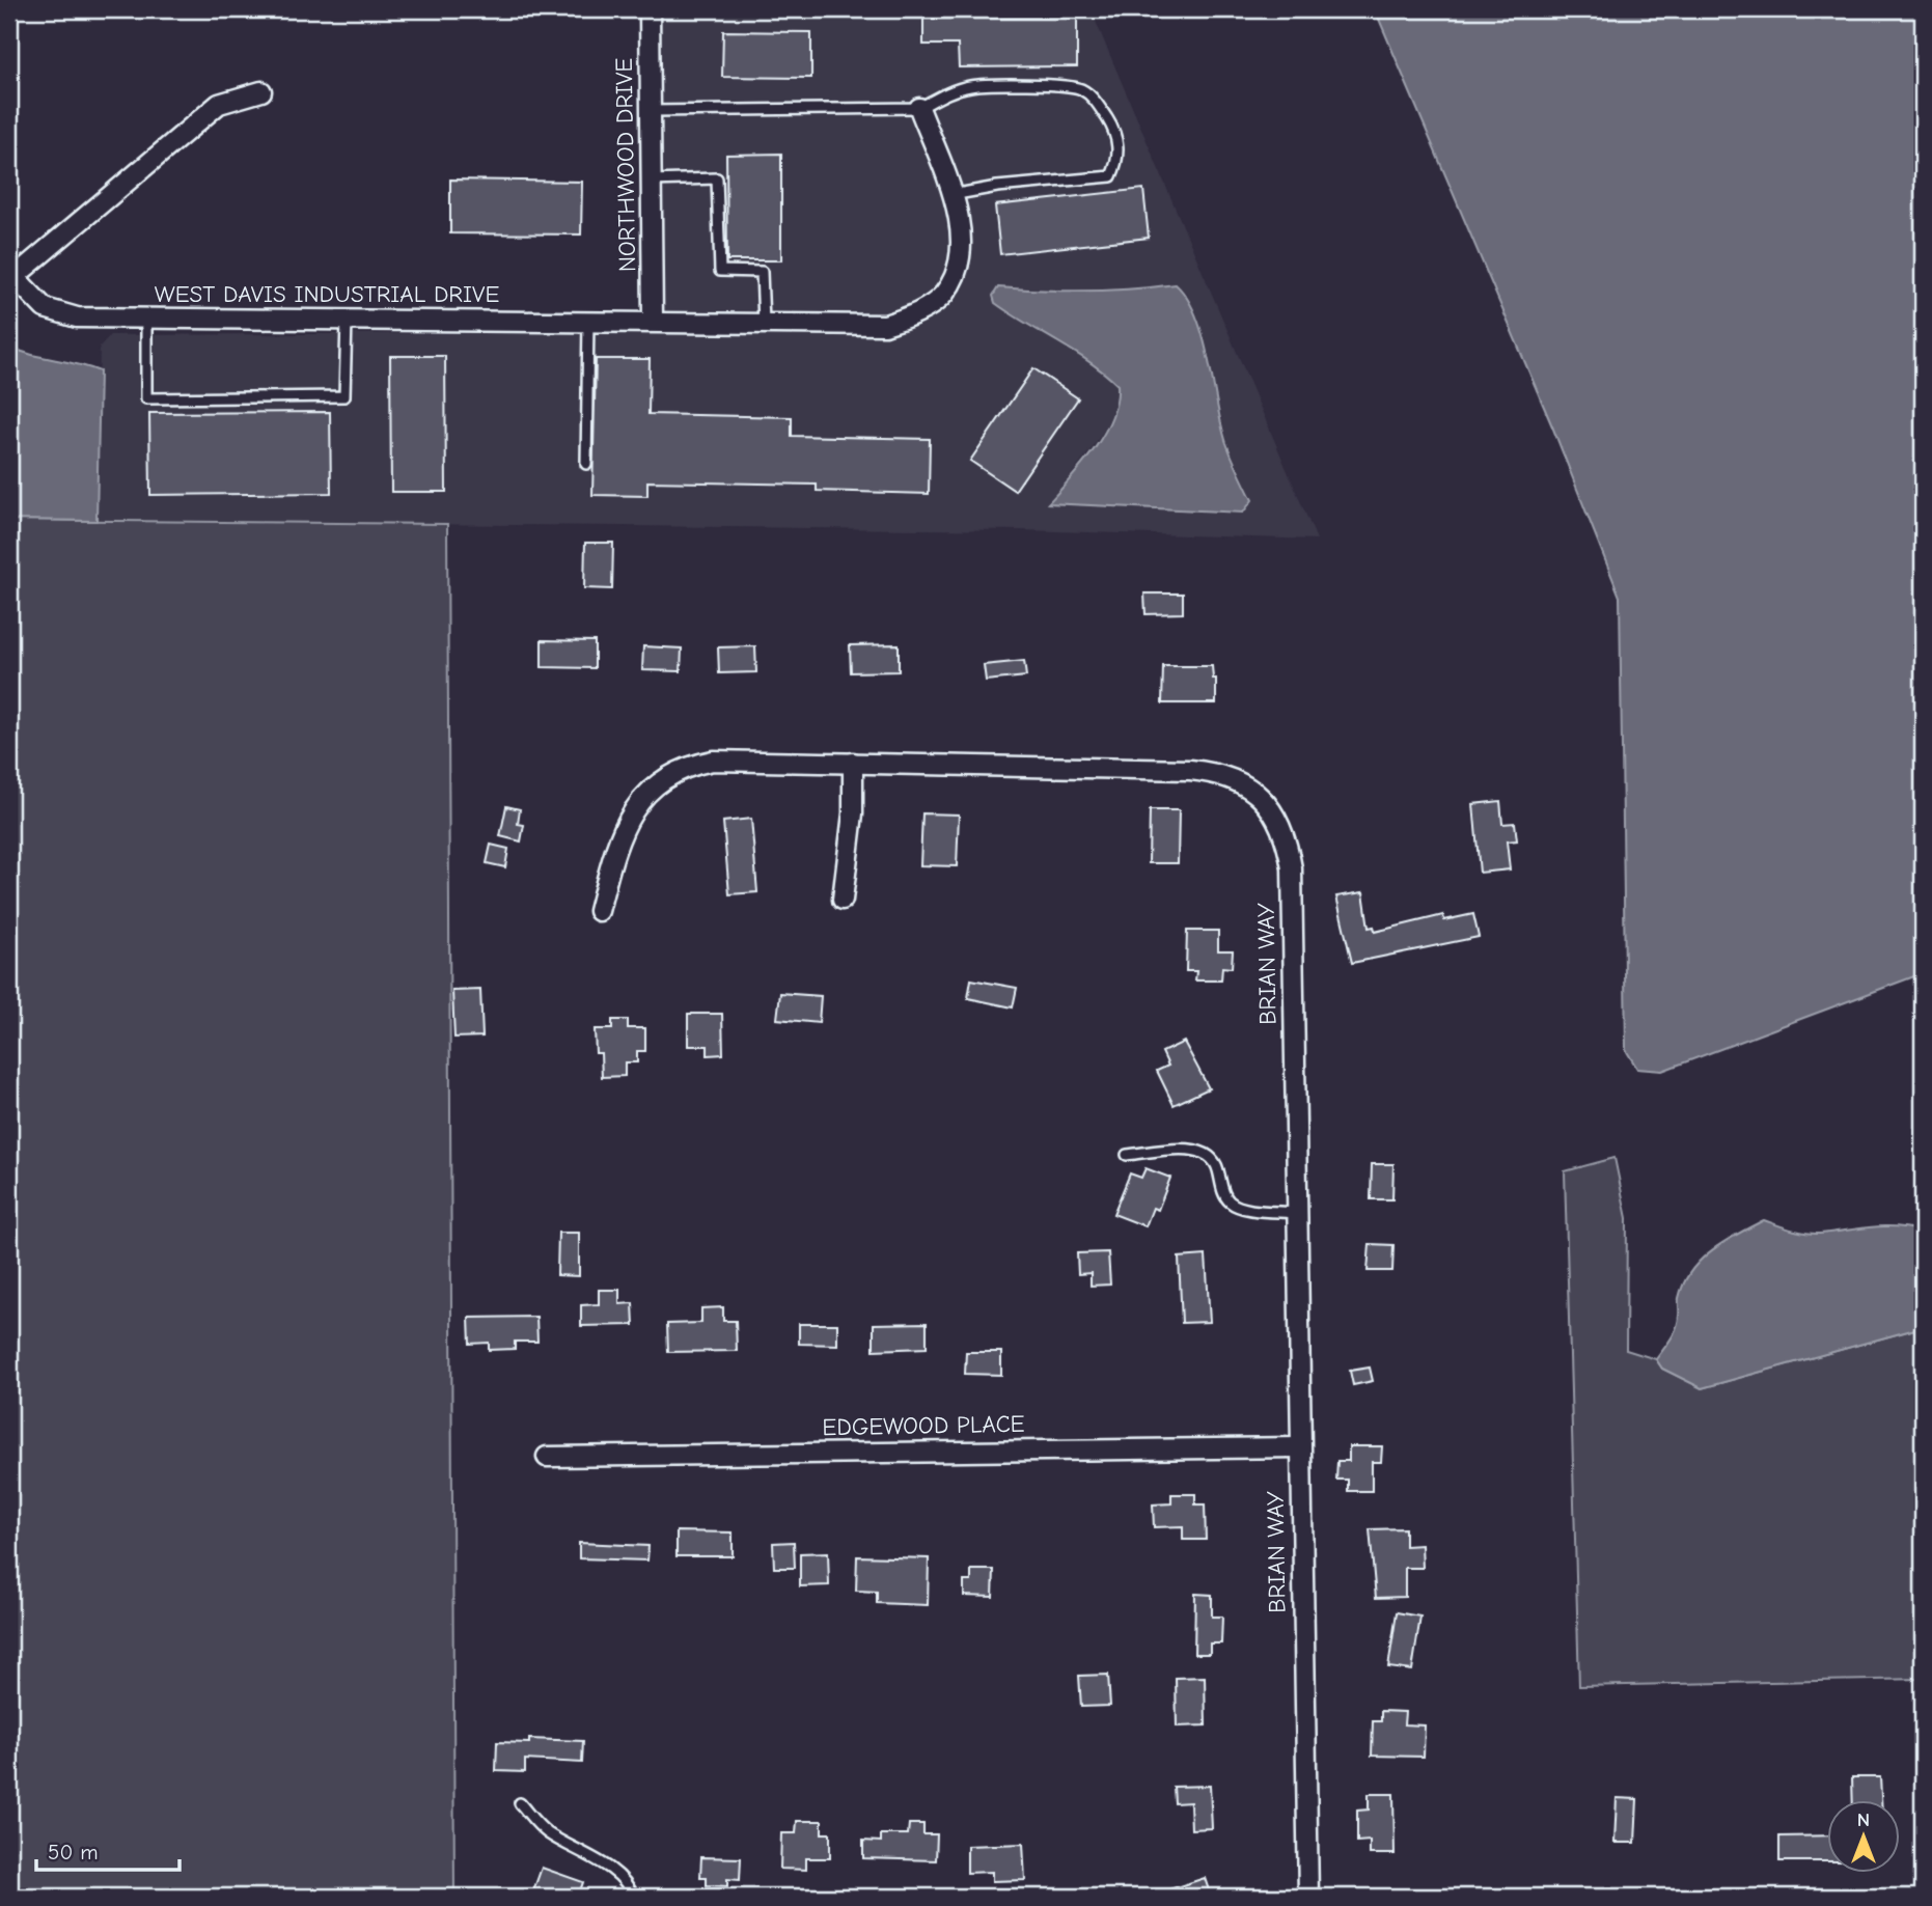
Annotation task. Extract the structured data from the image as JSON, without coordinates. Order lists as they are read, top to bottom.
{
  "streets": {
    "street": [
      "NORTHWOOD DRIVE",
      "WEST DAVIS INDUSTRIAL DRIVE",
      "BRIAN WAY",
      "EDGEWOOD PLACE"
    ]
  },
  "crossings": [
    ["NORTHWOOD DRIVE", "WEST DAVIS INDUSTRIAL DRIVE"],
    ["BRIAN WAY", "EDGEWOOD PLACE"]
  ],
  "scale_bar": "50 m",
  "north": "top"
}
